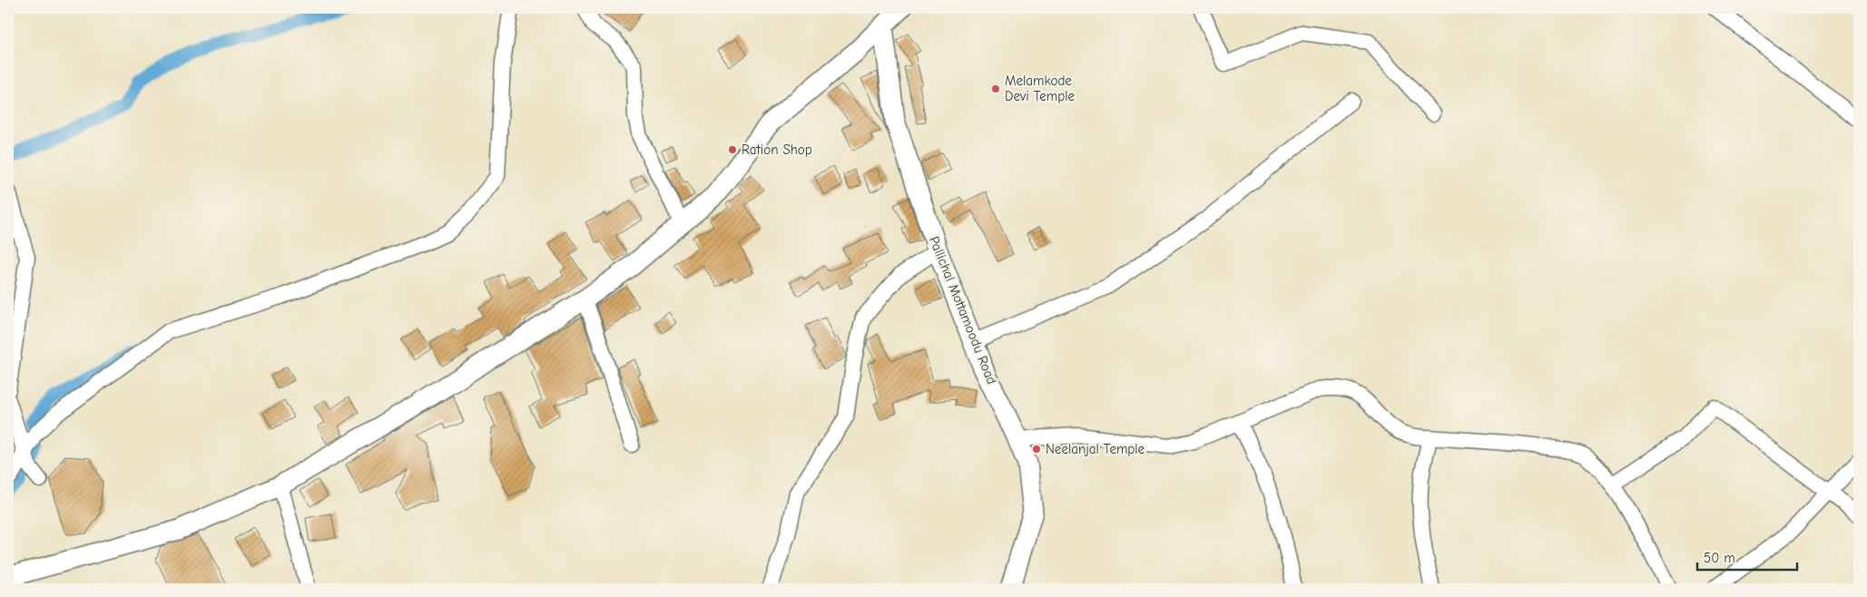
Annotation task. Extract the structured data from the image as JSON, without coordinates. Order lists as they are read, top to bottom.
{
  "streets": {
    "street": ["Pallichal Mottamoodu Road"]
  },
  "places": ["Melamkode Devi Temple", "Ration Shop", "Neelanjal Temple"],
  "scale_bar": "50 m"
}
